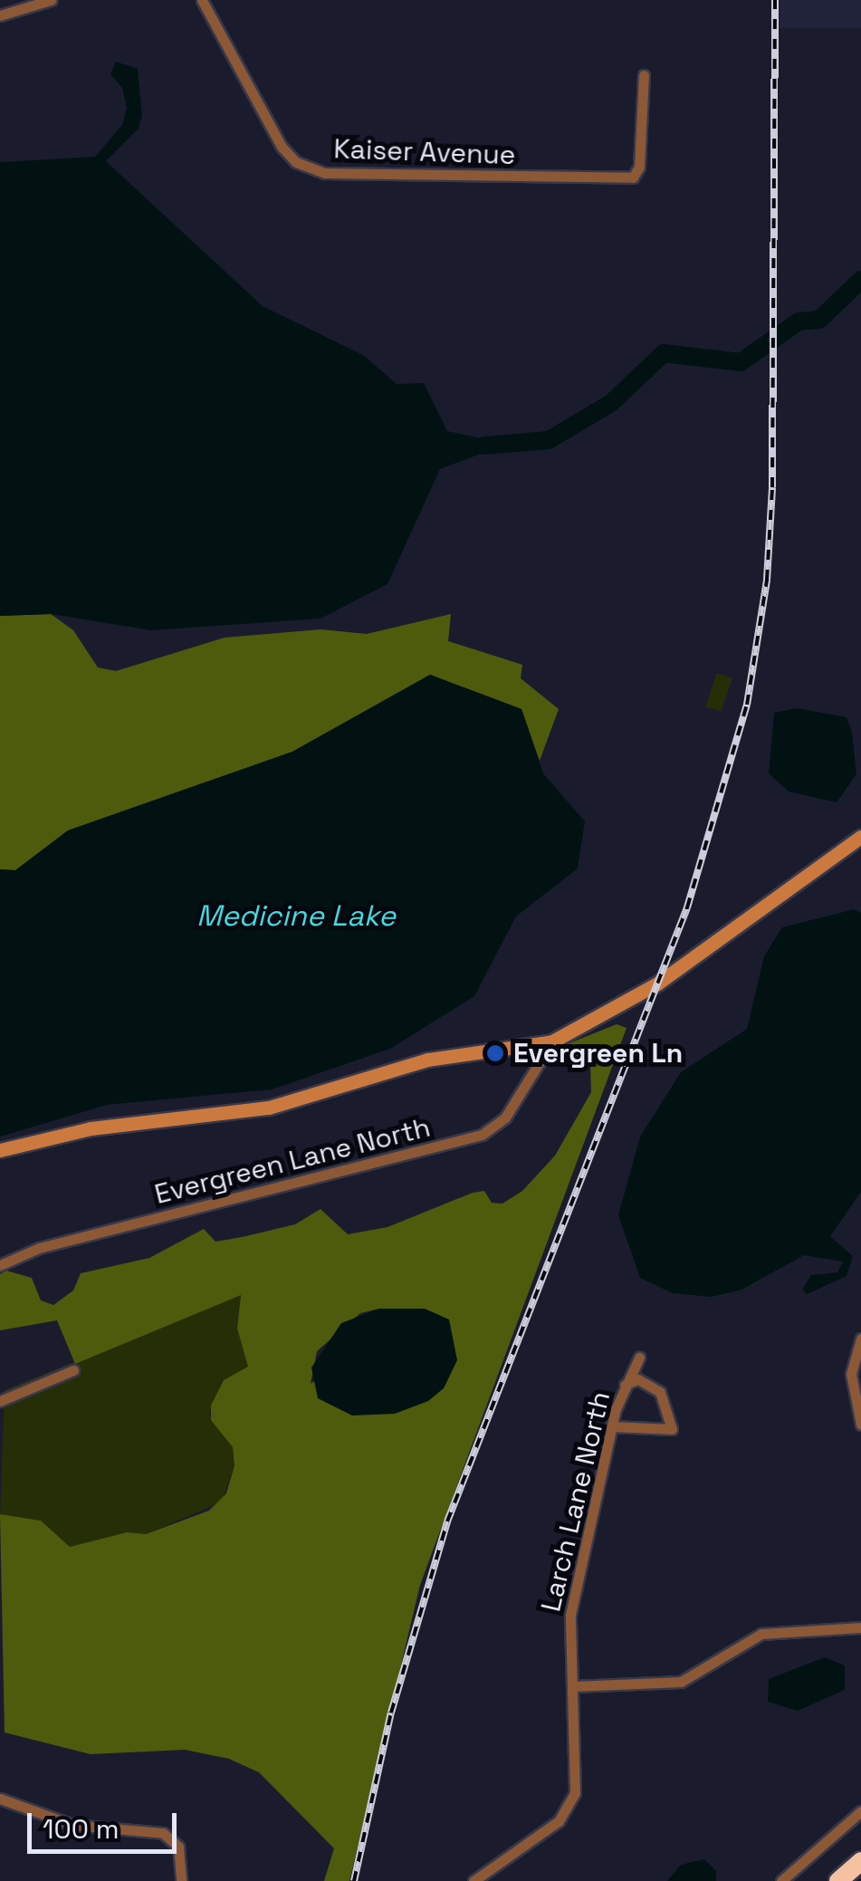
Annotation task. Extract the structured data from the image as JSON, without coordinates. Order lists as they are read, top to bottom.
{
  "streets": {
    "street": ["Kaiser Avenue", "Evergreen Lane North", "Larch Lane North"]
  },
  "water": ["Medicine Lake"],
  "places": ["Evergreen Ln"],
  "scale_bar": "100 m"
}
